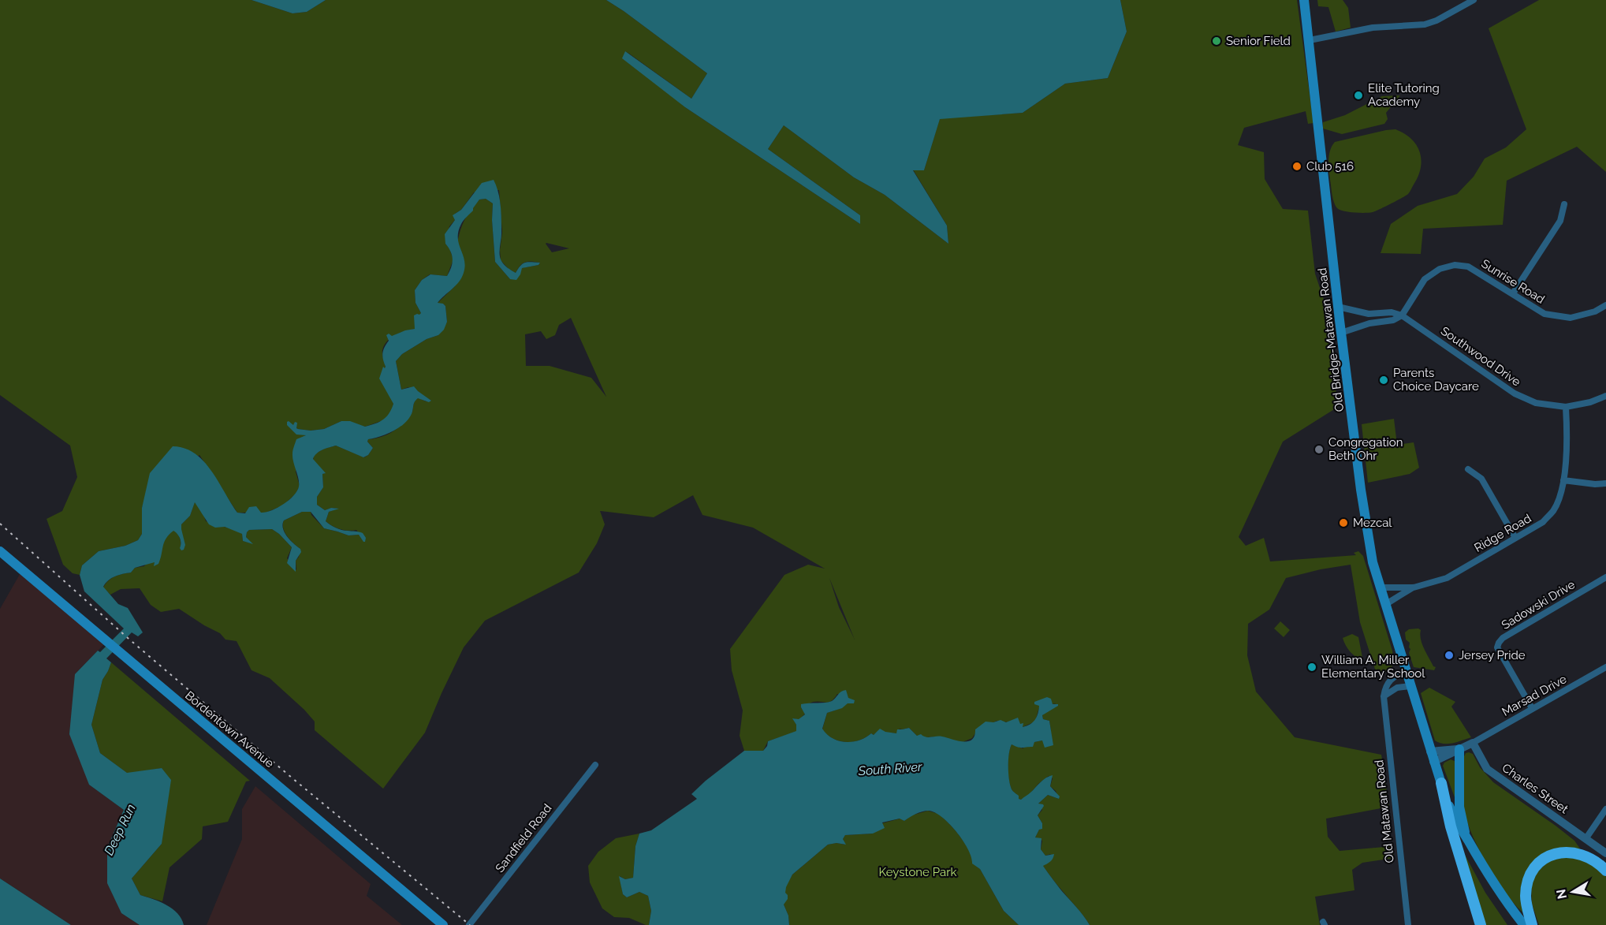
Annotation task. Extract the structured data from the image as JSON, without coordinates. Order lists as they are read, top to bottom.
{
  "streets": {
    "main road": ["Old Bridge-Matawan Road", "Bordentown Avenue"],
    "street": [
      "Sunrise Road",
      "Southwood Drive",
      "Ridge Road",
      "Sadowski Drive",
      "Marsad Drive",
      "Charles Street",
      "Old Matawan Road",
      "Sandfield Road"
    ]
  },
  "crossings": [
    ["Sunrise Road", "Southwood Drive"],
    ["Old Bridge-Matawan Road", "Southwood Drive"],
    ["Old Bridge-Matawan Road", "Ridge Road"],
    ["Southwood Drive", "Ridge Road"],
    ["Sadowski Drive", "Marsad Drive"],
    ["Marsad Drive", "Charles Street"]
  ],
  "water": ["South River", "Deep Run"],
  "parks": ["Keystone Park"],
  "places": [
    "Senior Field",
    "Elite Tutoring Academy",
    "Club 516",
    "Parents Choice Daycare",
    "Congregation Beth Ohr",
    "Mezcal",
    "Jersey Pride",
    "William A. Miller Elementary School"
  ],
  "north": "left"
}
